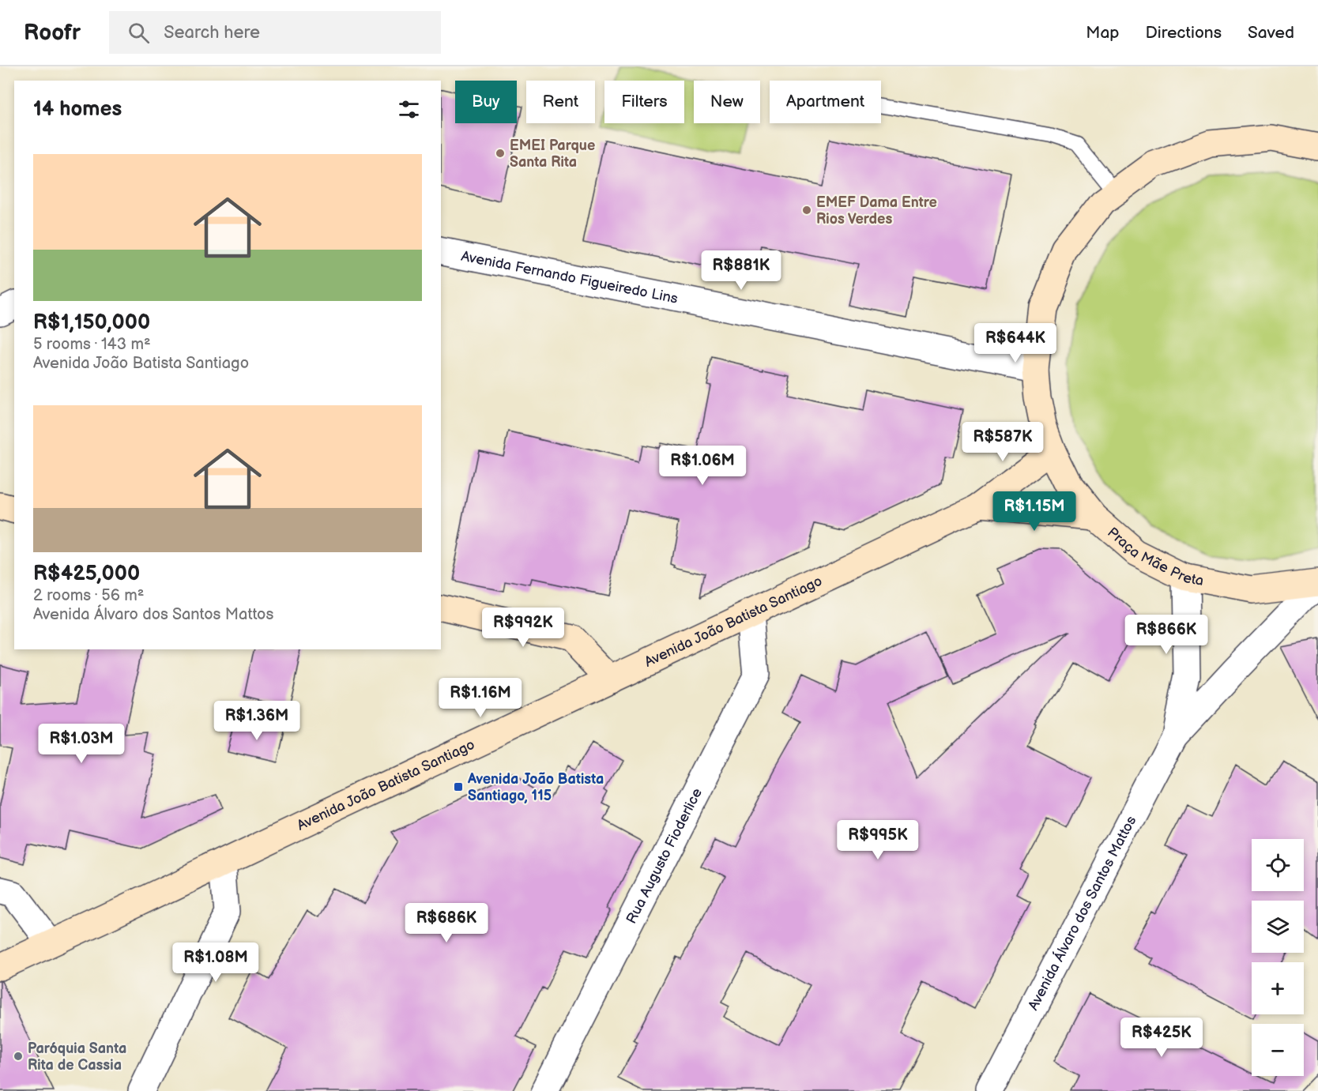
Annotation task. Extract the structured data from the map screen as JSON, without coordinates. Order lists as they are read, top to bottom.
{
  "streets": {
    "street": [
      "Avenida Fernando Figueiredo Lins",
      "Praça Mãe Preta",
      "Avenida João Batista Santiago",
      "Rua Augusto Fioderlice",
      "Avenida Álvaro dos Santos Mattos"
    ]
  },
  "crossings": [
    ["Avenida Fernando Figueiredo Lins", "Praça Mãe Preta"],
    ["Praça Mãe Preta", "Avenida João Batista Santiago"],
    ["Praça Mãe Preta", "Avenida Álvaro dos Santos Mattos"],
    ["Avenida João Batista Santiago", "Rua Augusto Fioderlice"]
  ],
  "places": {
    "other": ["EMEI Parque Santa Rita", "EMEF Dama Entre Rios Verdes", "Paróquia Santa Rita de Cassia"],
    "transit": ["Avenida João Batista Santiago, 115"]
  },
  "page": {
    "header": "Roofr",
    "search": "Search here",
    "nav": ["Map", "Directions", "Saved"],
    "chip": [
      "Buy",
      "Rent",
      "Filters",
      "New",
      "Apartment"
    ],
    "heading": "14 homes",
    "list": [
      {
        "name": "R$1,150,000",
        "note": "5 rooms · 143 m² · Avenida João Batista Santiago"
      },
      {
        "name": "R$425,000",
        "note": "2 rooms · 56 m² · Avenida Álvaro dos Santos Mattos"
      }
    ],
    "price": [
      "R$881K",
      "R$644K",
      "R$587K",
      "R$1.06M",
      "R$1.15M",
      "R$992K",
      "R$866K",
      "R$1.16M",
      "R$1.36M",
      "R$1.03M",
      "R$995K",
      "R$686K",
      "R$1.08M",
      "R$425K"
    ],
    "map_buttons": ["+", "−"]
  }
}
